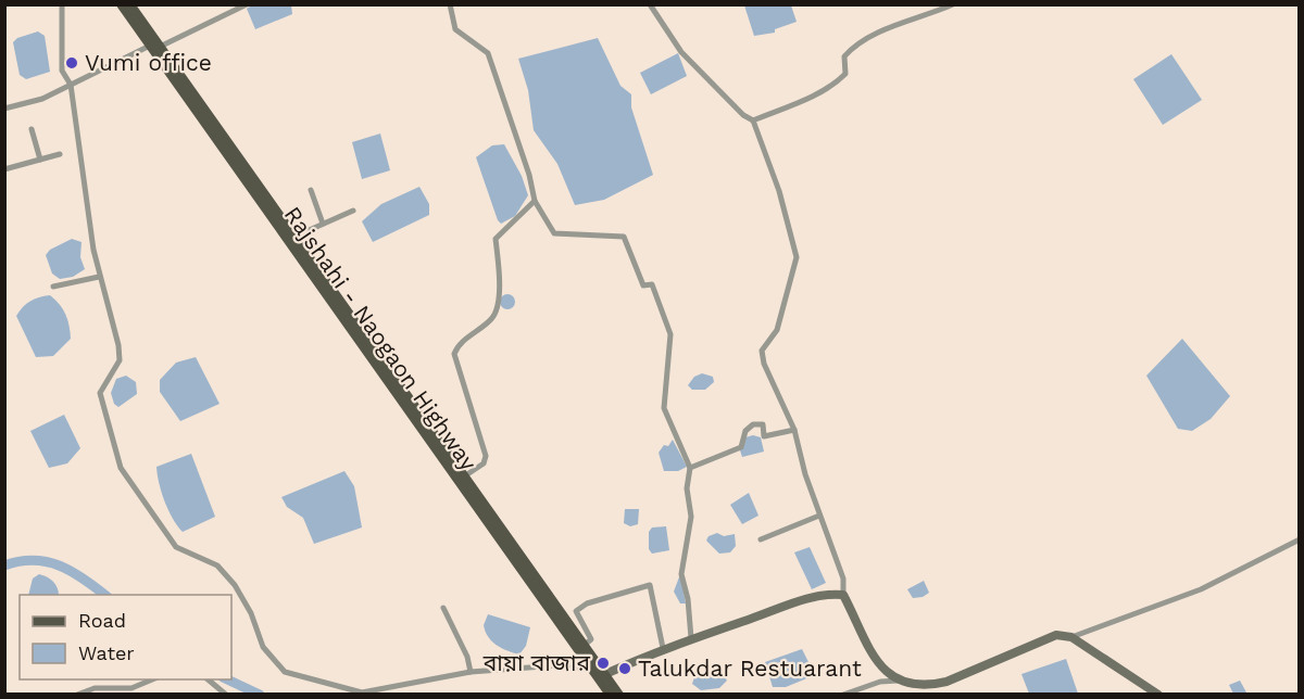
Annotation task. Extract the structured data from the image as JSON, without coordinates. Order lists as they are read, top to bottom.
{
  "streets": {
    "main road": ["Rajshahi - Naogaon Highway"]
  },
  "places": ["Vumi office", "বায়া বাজার", "Talukdar Restuarant"],
  "legend": ["Road", "Water"]
}
